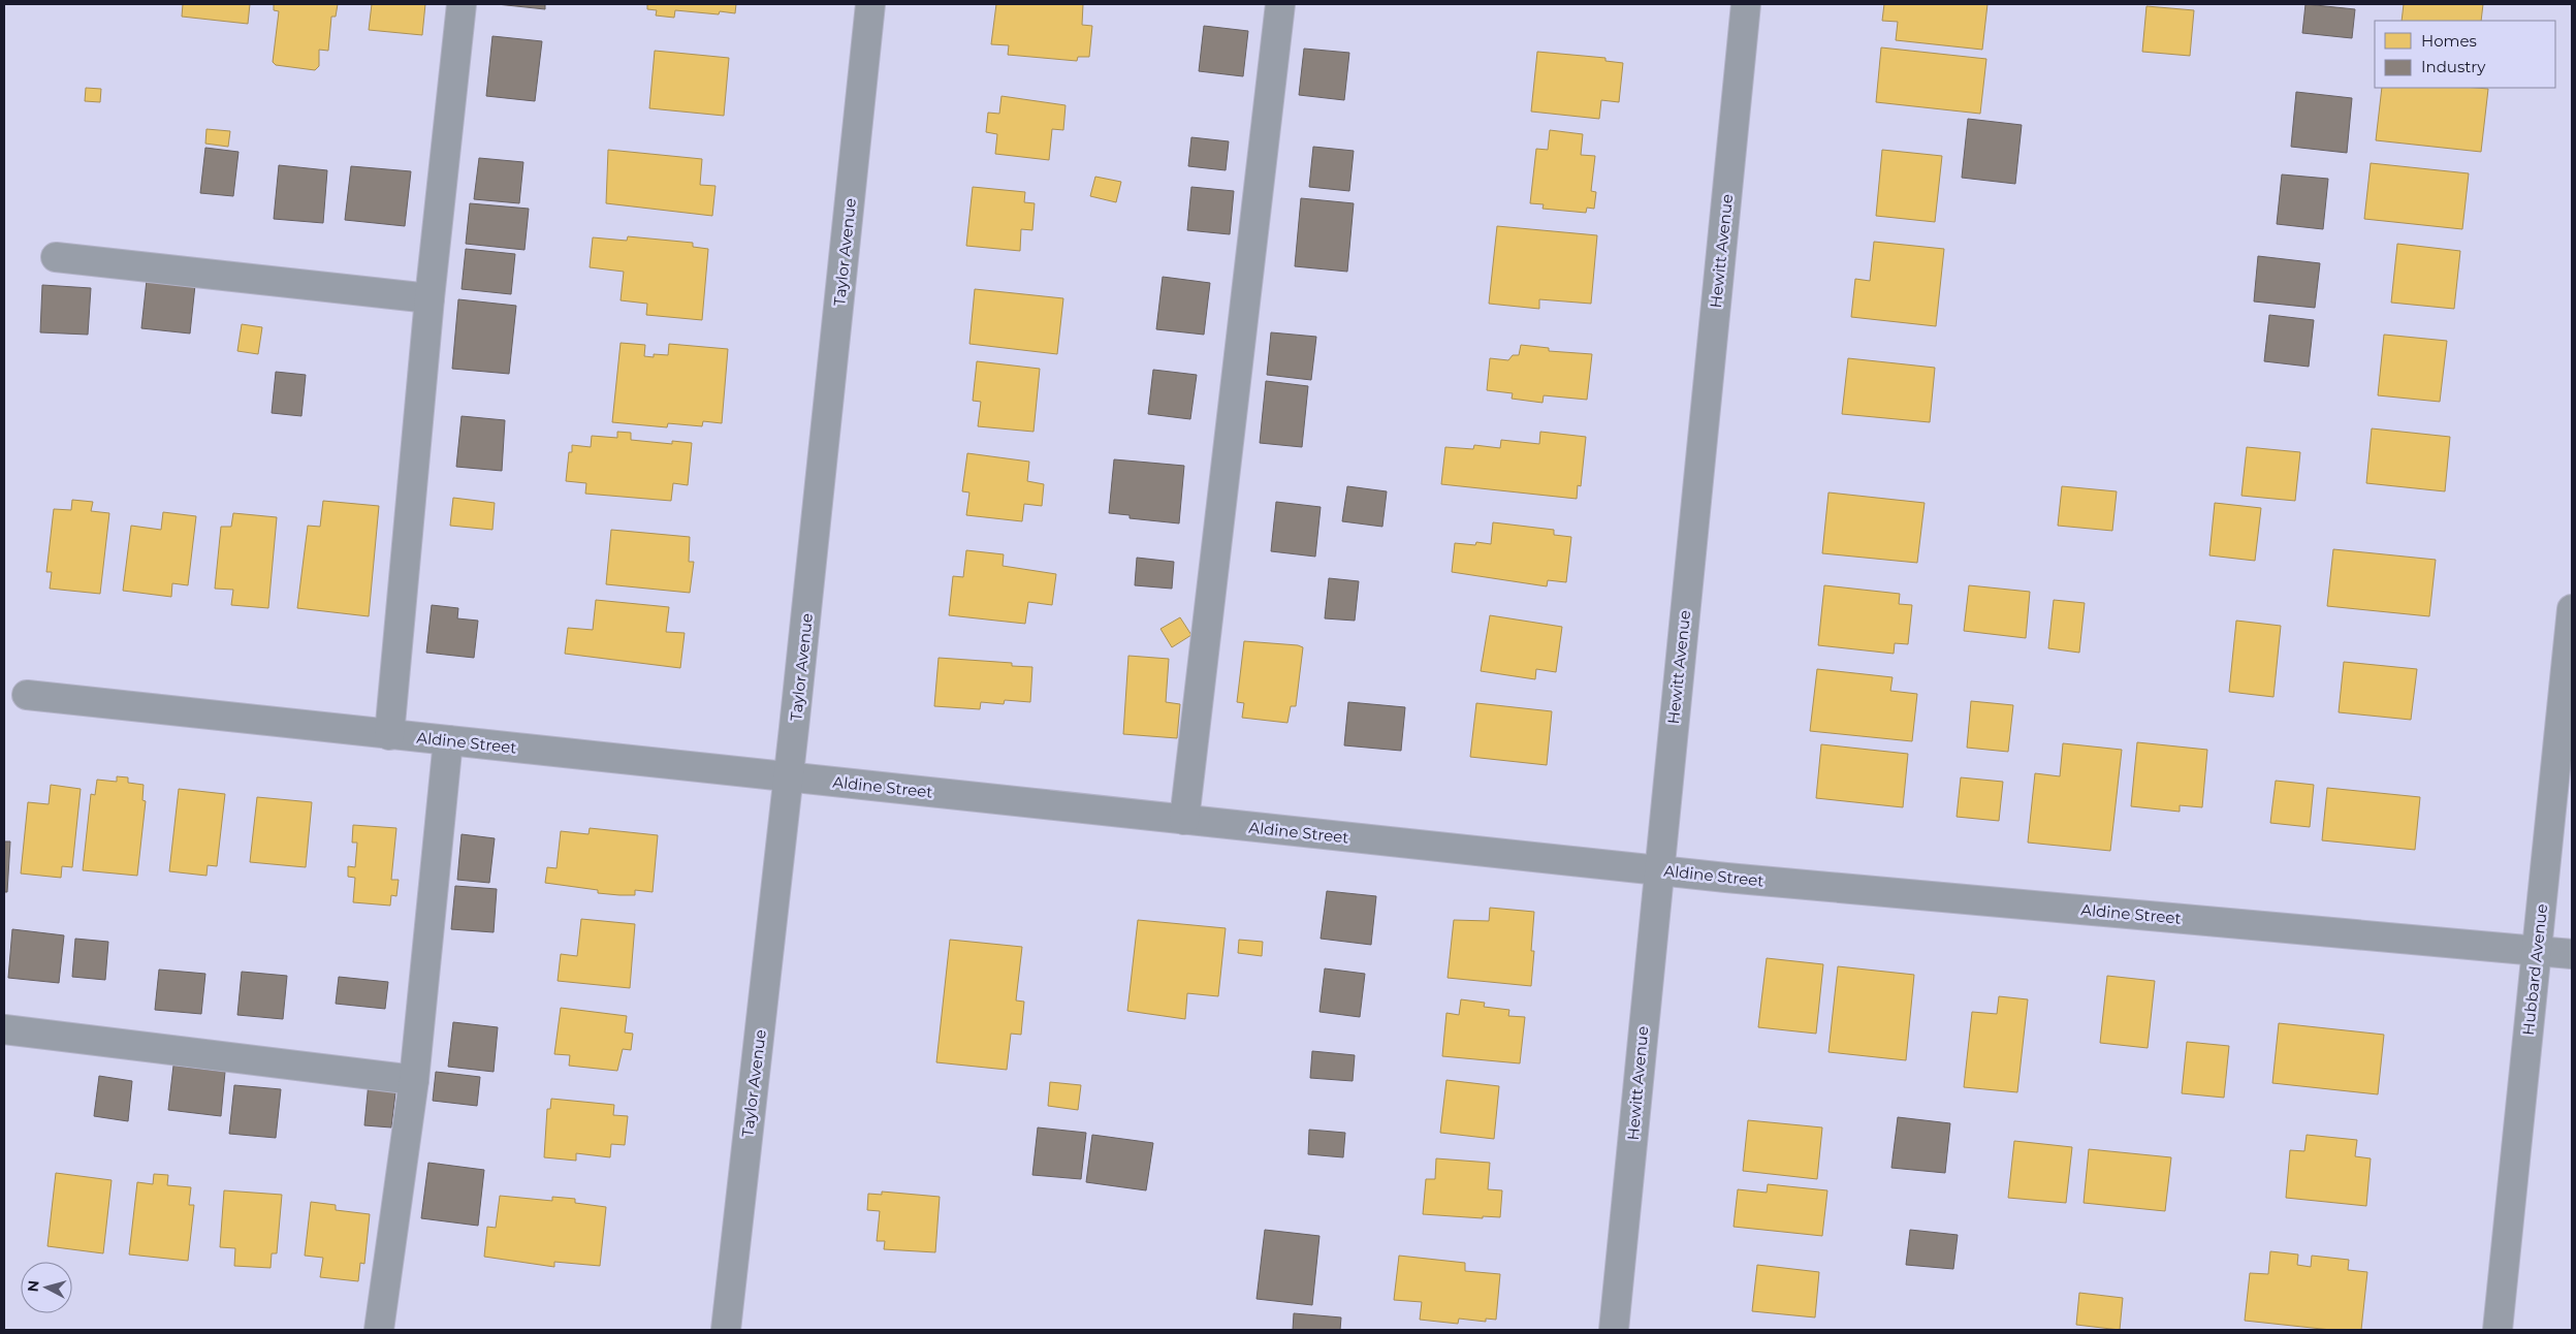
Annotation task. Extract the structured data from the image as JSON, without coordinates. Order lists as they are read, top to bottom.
{
  "streets": {
    "street": [
      "Hewitt Avenue",
      "Taylor Avenue",
      "Aldine Street",
      "Hubbard Avenue"
    ]
  },
  "crossings": [
    ["Hewitt Avenue", "Aldine Street"],
    ["Taylor Avenue", "Aldine Street"],
    ["Aldine Street", "Hubbard Avenue"]
  ],
  "legend": ["Homes", "Industry"],
  "north": "left"
}
